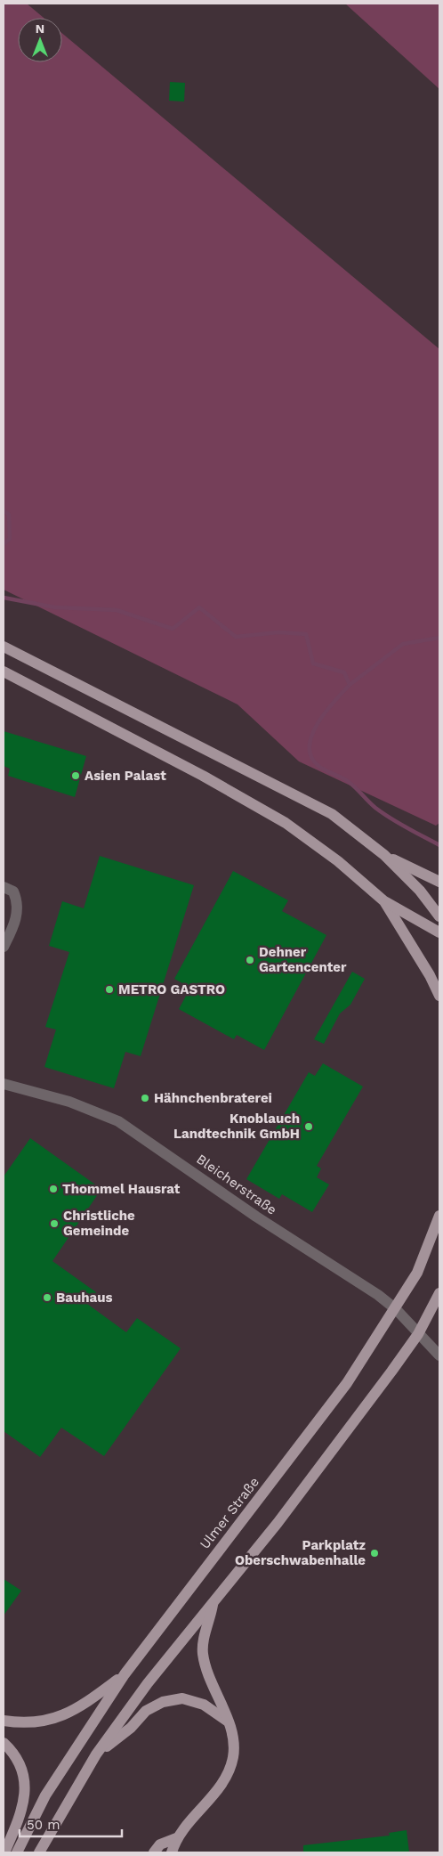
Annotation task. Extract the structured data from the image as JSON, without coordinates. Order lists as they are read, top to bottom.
{
  "streets": {
    "main road": ["Ulmer Straße"],
    "street": ["Bleicherstraße"]
  },
  "crossings": [
    ["Bleicherstraße", "Ulmer Straße"]
  ],
  "places": [
    "Asien Palast",
    "Dehner Gartencenter",
    "METRO GASTRO",
    "Hähnchenbraterei",
    "Knoblauch Landtechnik GmbH",
    "Thommel Hausrat",
    "Christliche Gemeinde",
    "Bauhaus",
    "Parkplatz Oberschwabenhalle"
  ],
  "scale_bar": "50 m",
  "north": "top"
}
